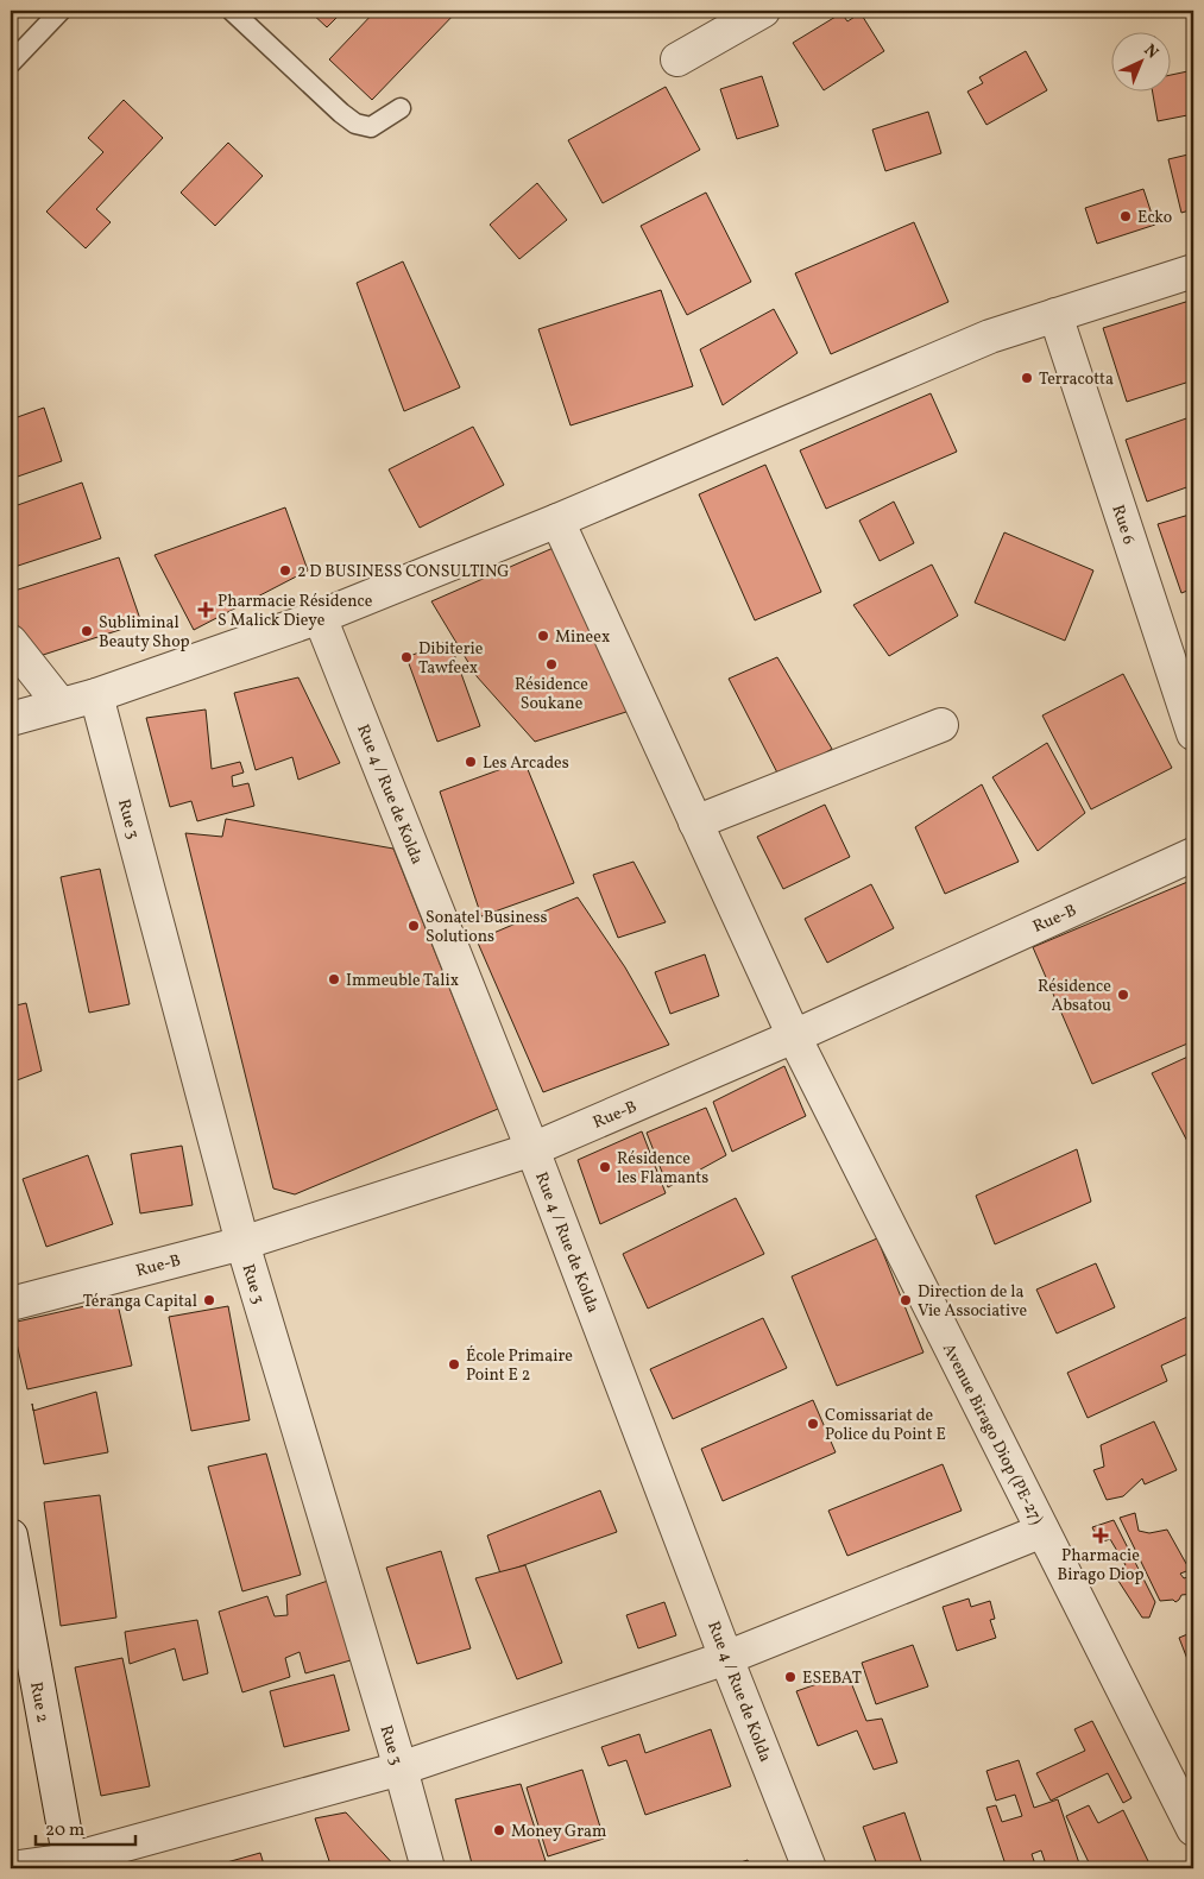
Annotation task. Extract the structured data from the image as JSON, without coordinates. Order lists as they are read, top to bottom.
{
  "streets": {
    "street": [
      "Rue 6",
      "Rue 4 / Rue de Kolda",
      "Rue 3",
      "Rue-B",
      "Avenue Birago Diop (PE-27)",
      "Rue 2"
    ]
  },
  "crossings": [
    ["Rue 4 / Rue de Kolda", "Rue-B"],
    ["Rue 3", "Rue-B"],
    ["Rue-B", "Avenue Birago Diop (PE-27)"]
  ],
  "places": {
    "other": [
      "Ecko",
      "Terracotta",
      "2 D BUSINESS CONSULTING",
      "Subliminal Beauty Shop",
      "Mineex",
      "Dibiterie Tawfeex",
      "Résidence Soukane",
      "Les Arcades",
      "Sonatel Business Solutions",
      "Immeuble Talix",
      "Résidence Absatou",
      "Résidence les Flamants",
      "Téranga Capital",
      "Direction de la Vie Associative",
      "École Primaire Point E 2",
      "Comissariat de Police du Point E",
      "ESEBAT",
      "Money Gram"
    ],
    "health": ["Pharmacie Résidence S Malick Dieye", "Pharmacie Birago Diop"]
  },
  "scale_bar": "20 m",
  "north": "top right"
}
